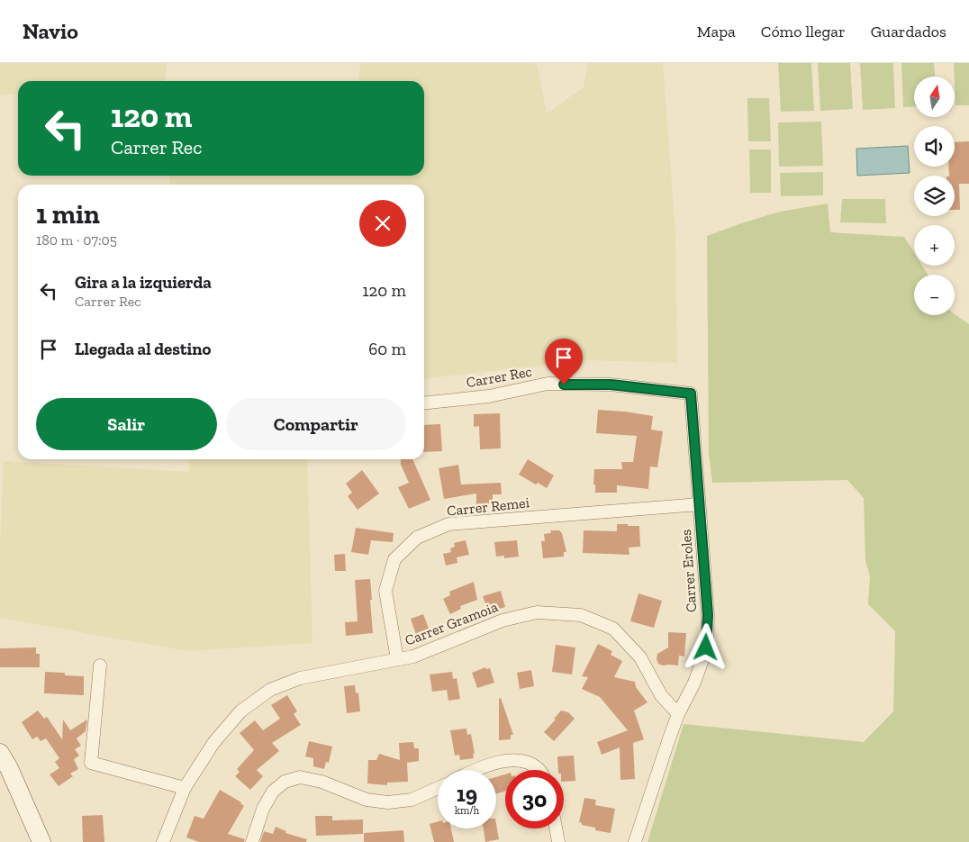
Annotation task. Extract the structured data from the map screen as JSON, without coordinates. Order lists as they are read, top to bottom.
{
  "streets": {
    "street": [
      "Carrer Rec",
      "Carrer Remei",
      "Carrer Eroles",
      "Carrer Gramoia"
    ]
  },
  "crossings": [
    ["Carrer Rec", "Carrer Eroles"],
    ["Carrer Remei", "Carrer Eroles"],
    ["Carrer Remei", "Carrer Gramoia"],
    ["Carrer Eroles", "Carrer Gramoia"]
  ],
  "north": "top",
  "page": {
    "header": "Navio",
    "nav": ["Mapa", "Cómo llegar", "Guardados"],
    "map_buttons": ["+", "−"],
    "turn": ["120 m", "Carrer Rec"],
    "heading": ["1 min", "180 m · 07:05"],
    "list": [
      {
        "name": "Gira a la izquierda",
        "note": "Carrer Rec",
        "value": "120 m"
      },
      {
        "name": "Llegada al destino",
        "value": "60 m"
      }
    ],
    "buttons": ["Salir", "Compartir"],
    "speed": "19 km/h",
    "limit": "30"
  }
}
